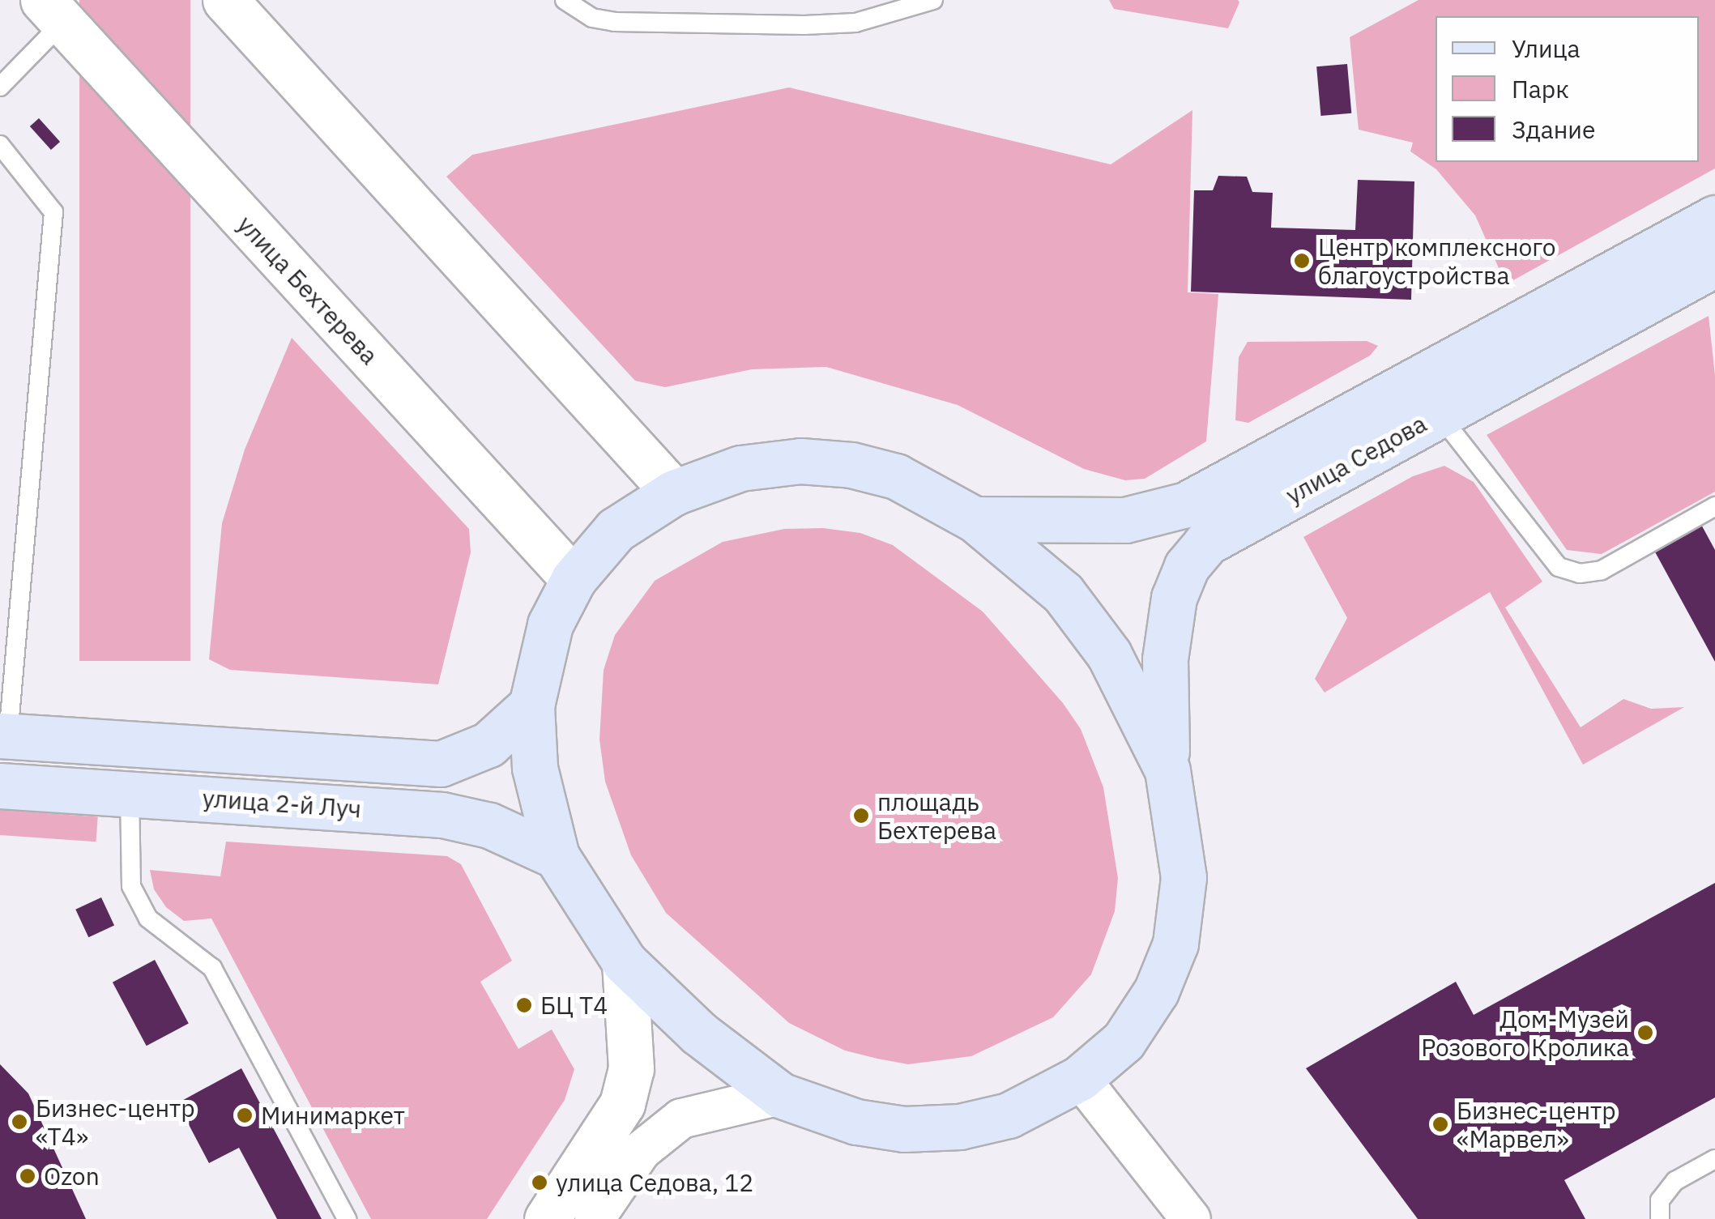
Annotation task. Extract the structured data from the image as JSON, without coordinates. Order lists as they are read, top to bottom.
{
  "streets": {
    "main road": ["улица Седова", "улица 2-й Луч"],
    "street": ["улица Бехтерева"]
  },
  "places": [
    "Центр комплексного благоустройства",
    "площадь Бехтерева",
    "БЦ Т4",
    "Дом-Музей Розового Кролика",
    "Минимаркет",
    "Бизнес-центр «Т4»",
    "Бизнес-центр «Марвел»",
    "Ozon",
    "улица Седова, 12"
  ],
  "legend": ["Улица", "Парк", "Здание"]
}
